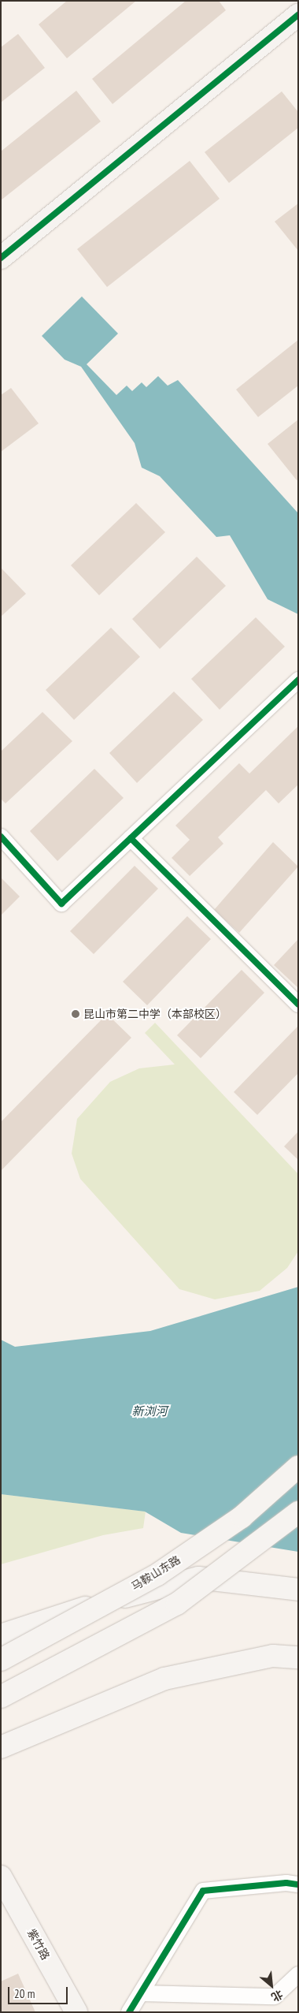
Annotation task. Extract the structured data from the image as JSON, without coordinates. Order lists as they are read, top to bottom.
{
  "streets": {
    "main road": ["马鞍山东路", "紫竹路"]
  },
  "water": ["新浏河"],
  "places": ["昆山市第二中学（本部校区）"],
  "scale_bar": "20 m",
  "north": "bottom right"
}
